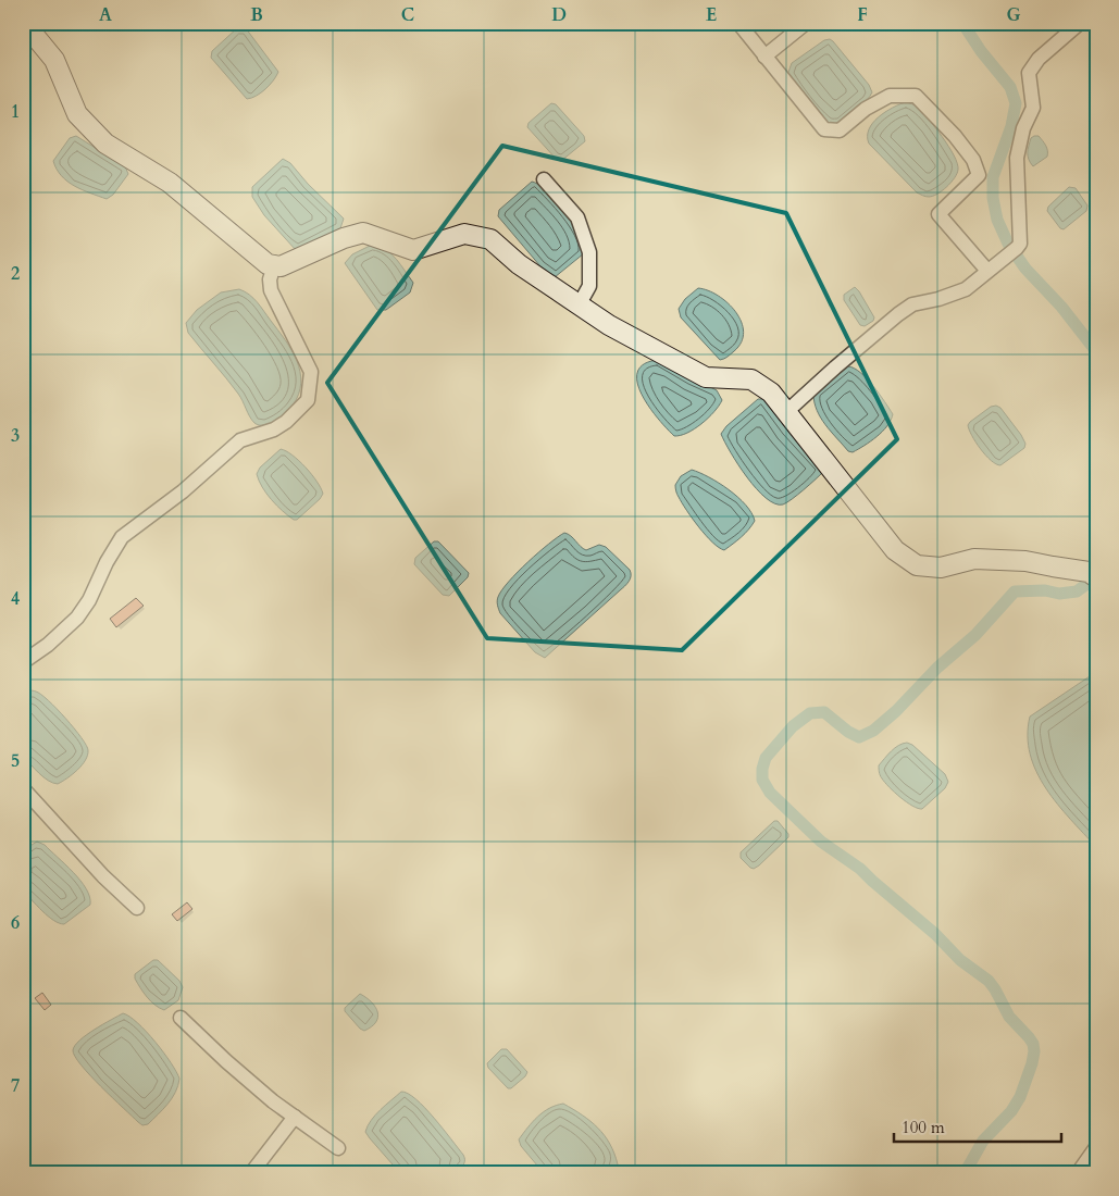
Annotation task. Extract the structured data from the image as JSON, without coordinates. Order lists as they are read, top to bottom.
{
  "scale_bar": "100 m",
  "grid": {
    "columns": [
      "A",
      "B",
      "C",
      "D",
      "E",
      "F",
      "G"
    ],
    "rows": [
      "1",
      "2",
      "3",
      "4",
      "5",
      "6",
      "7"
    ]
  }
}
